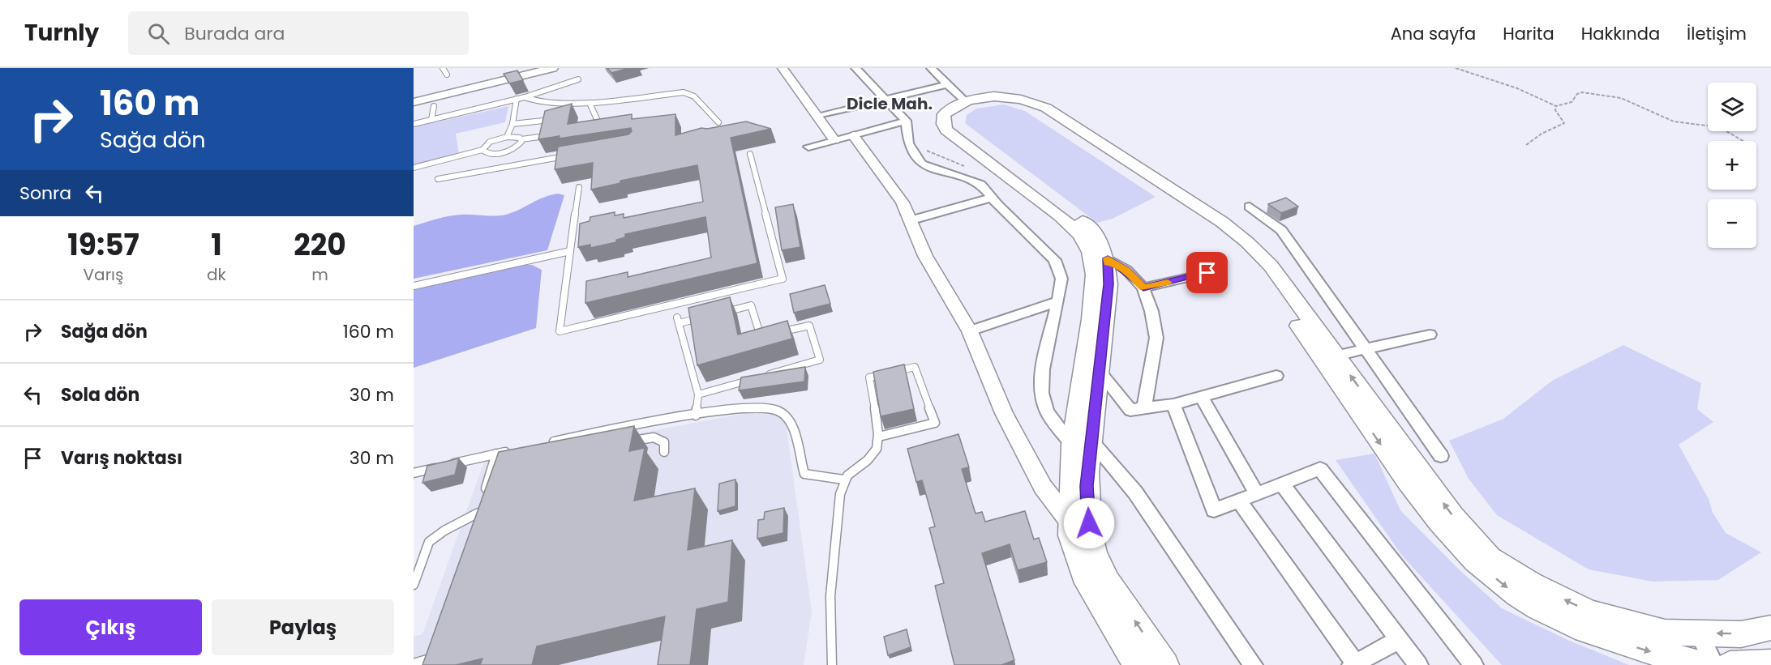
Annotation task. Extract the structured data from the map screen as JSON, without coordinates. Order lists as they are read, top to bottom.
{
  "districts": ["Dicle Mah."],
  "page": {
    "header": "Turnly",
    "search": "Burada ara",
    "nav": [
      "Ana sayfa",
      "Harita",
      "Hakkında",
      "İletişim"
    ],
    "turn": ["160 m", "Sağa dön"],
    "map_buttons": ["+", "−"],
    "then": "Sonra",
    "eta": [
      "19:57",
      "Varış",
      "1",
      "dk",
      "220",
      "m"
    ],
    "list": [
      {
        "name": "Sağa dön",
        "value": "160 m"
      },
      {
        "name": "Sola dön",
        "value": "30 m"
      },
      {
        "name": "Varış noktası",
        "value": "30 m"
      }
    ],
    "buttons": ["Çıkış", "Paylaş"]
  }
}
